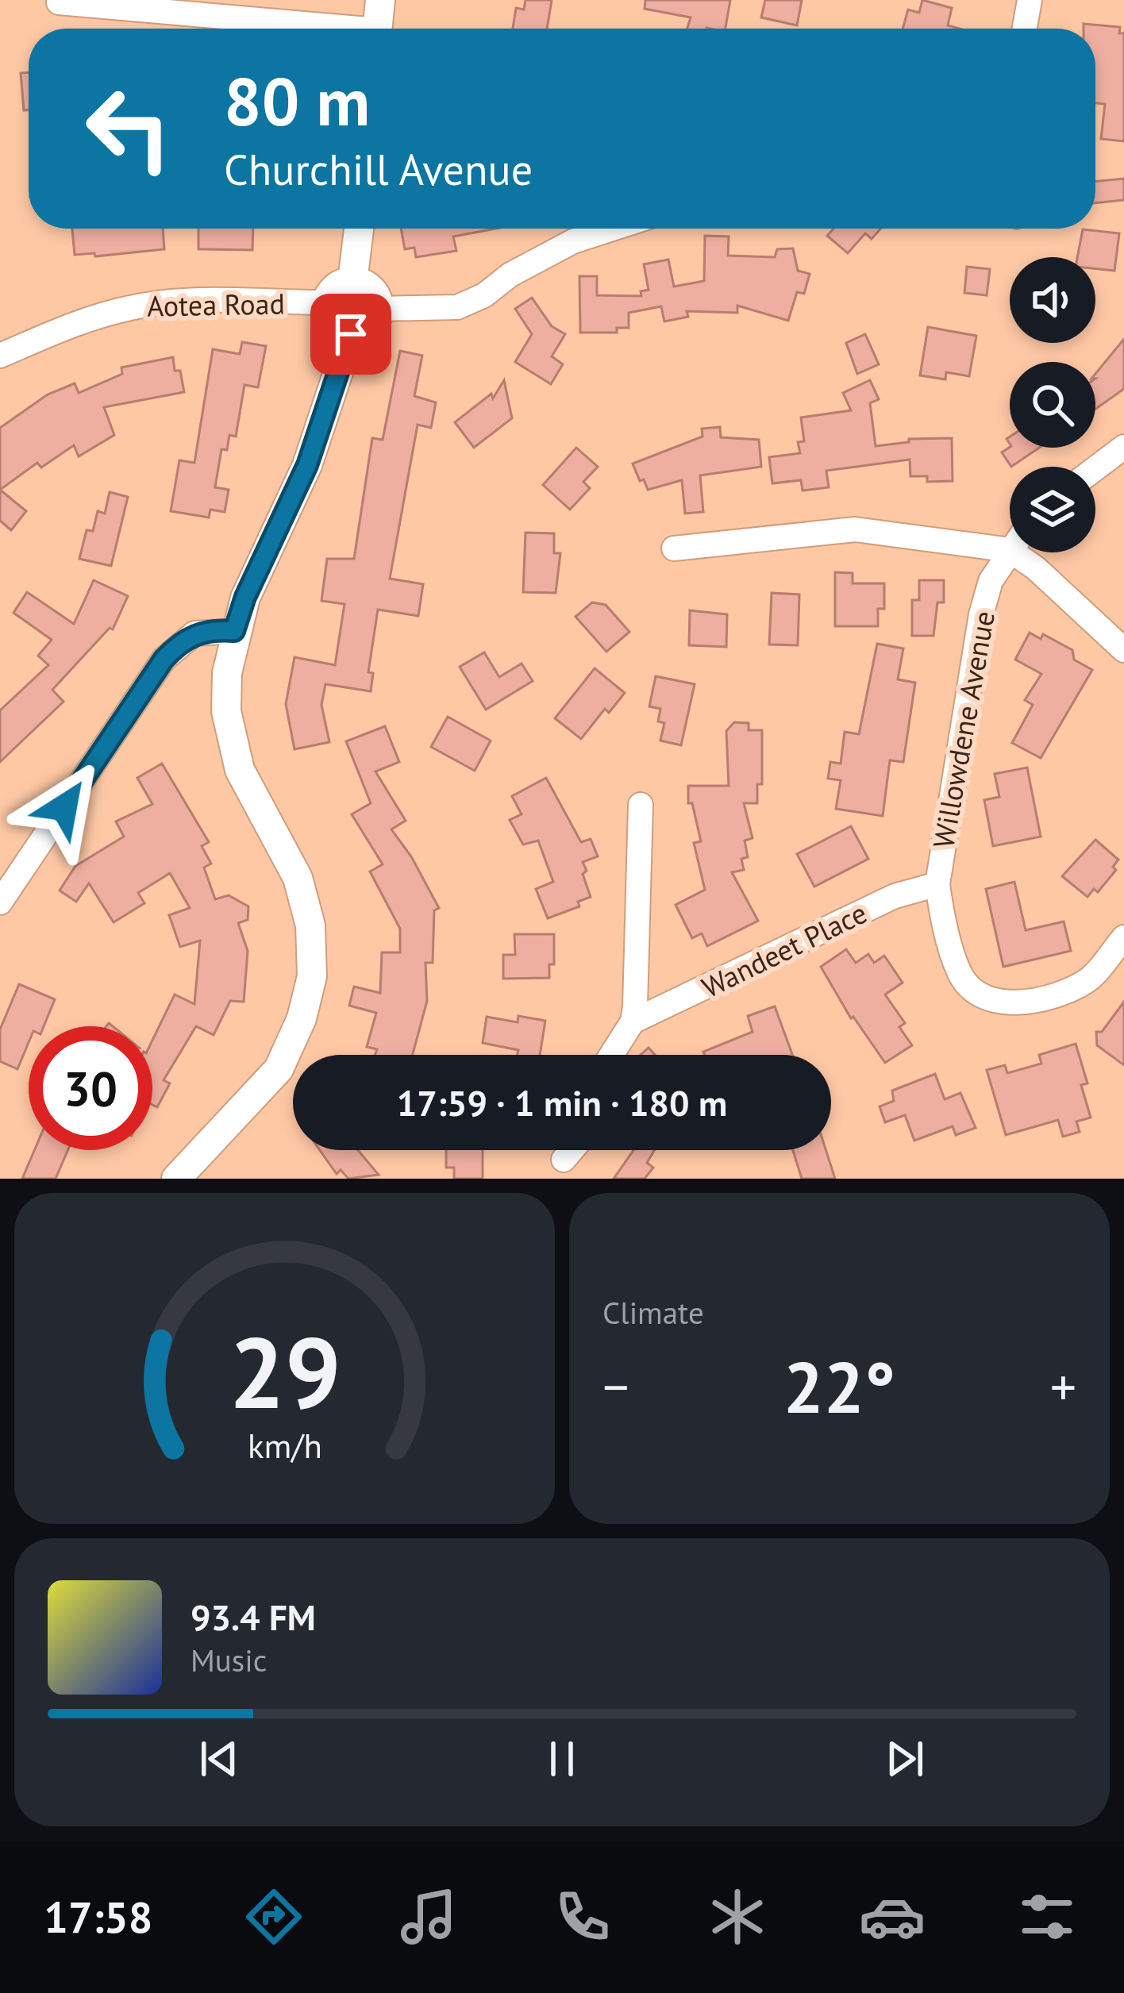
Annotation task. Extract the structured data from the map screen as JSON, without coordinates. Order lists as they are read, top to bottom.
{
  "streets": {
    "street": ["Aotea Road", "Willowdene Avenue", "Wandeet Place"]
  },
  "crossings": [
    ["Willowdene Avenue", "Wandeet Place"]
  ],
  "page": {
    "turn": ["80 m", "Churchill Avenue"],
    "limit": "30",
    "trip": "17:59 · 1 min · 180 m",
    "tile": "Climate",
    "heat": ["−", "22°", "+"],
    "song": ["93.4 FM", "Music"],
    "tabs": "17:58",
    "gauge": ["29", "km/h"]
  }
}
